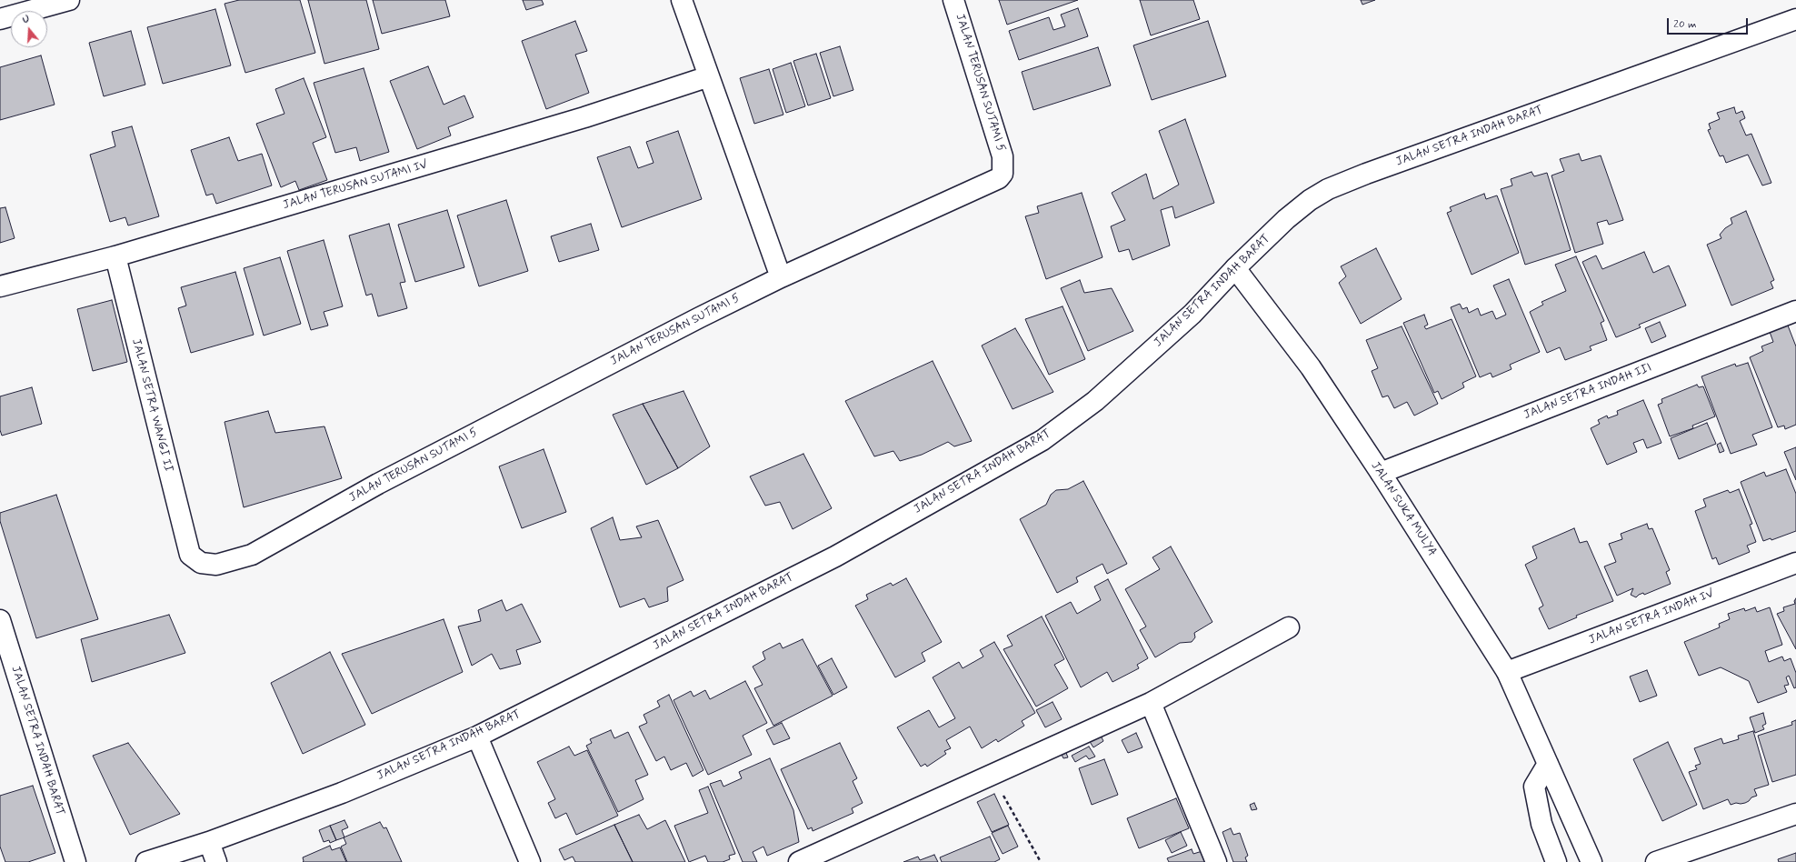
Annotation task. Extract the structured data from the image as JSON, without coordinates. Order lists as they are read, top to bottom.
{
  "streets": {
    "street": [
      "JALAN TERUSAN SUTAMI 5",
      "JALAN SETRA INDAH BARAT",
      "JALAN TERUSAN SUTAMI IV",
      "JALAN SETRA INDAH III",
      "JALAN SETRA WANGI II",
      "JALAN SUKA MULYA",
      "JALAN SETRA INDAH IV"
    ]
  },
  "crossings": [
    ["JALAN TERUSAN SUTAMI 5", "JALAN SETRA WANGI II"],
    ["JALAN SETRA INDAH BARAT", "JALAN SUKA MULYA"],
    ["JALAN TERUSAN SUTAMI IV", "JALAN SETRA WANGI II"],
    ["JALAN SETRA INDAH III", "JALAN SUKA MULYA"],
    ["JALAN SUKA MULYA", "JALAN SETRA INDAH IV"]
  ],
  "scale_bar": "20 m",
  "north": "top"
}
